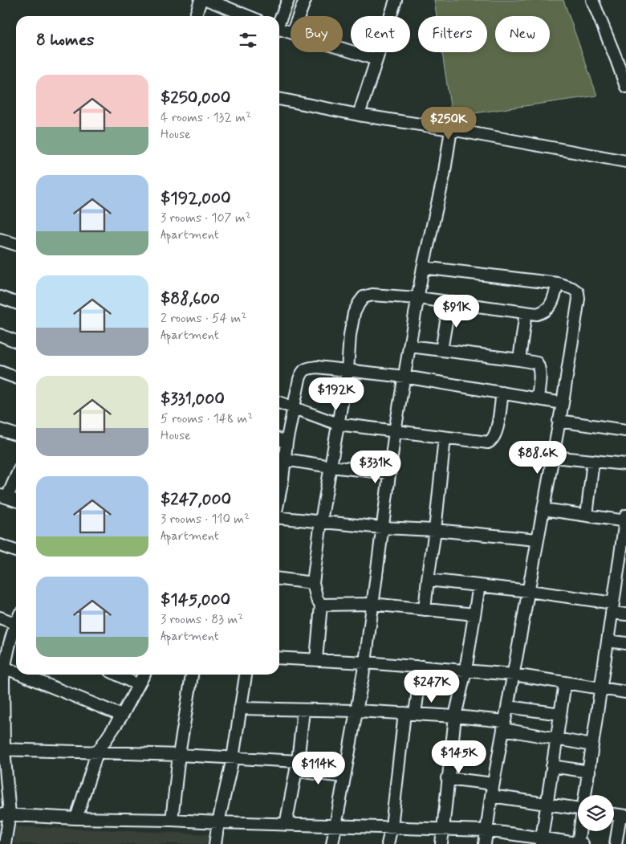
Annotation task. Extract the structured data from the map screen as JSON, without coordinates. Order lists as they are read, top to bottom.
{
  "page": {
    "chip": [
      "Buy",
      "Rent",
      "Filters",
      "New"
    ],
    "heading": "8 homes",
    "list": [
      {
        "name": "$250,000",
        "note": "4 rooms · 132 m² · House"
      },
      {
        "name": "$192,000",
        "note": "3 rooms · 107 m² · Apartment"
      },
      {
        "name": "$88,600",
        "note": "2 rooms · 54 m² · Apartment"
      },
      {
        "name": "$331,000",
        "note": "5 rooms · 148 m² · House"
      },
      {
        "name": "$247,000",
        "note": "3 rooms · 110 m² · Apartment"
      },
      {
        "name": "$145,000",
        "note": "3 rooms · 83 m² · Apartment"
      }
    ],
    "price": [
      "$250K",
      "$91K",
      "$192K",
      "$88.6K",
      "$331K",
      "$247K",
      "$145K",
      "$114K"
    ]
  }
}
